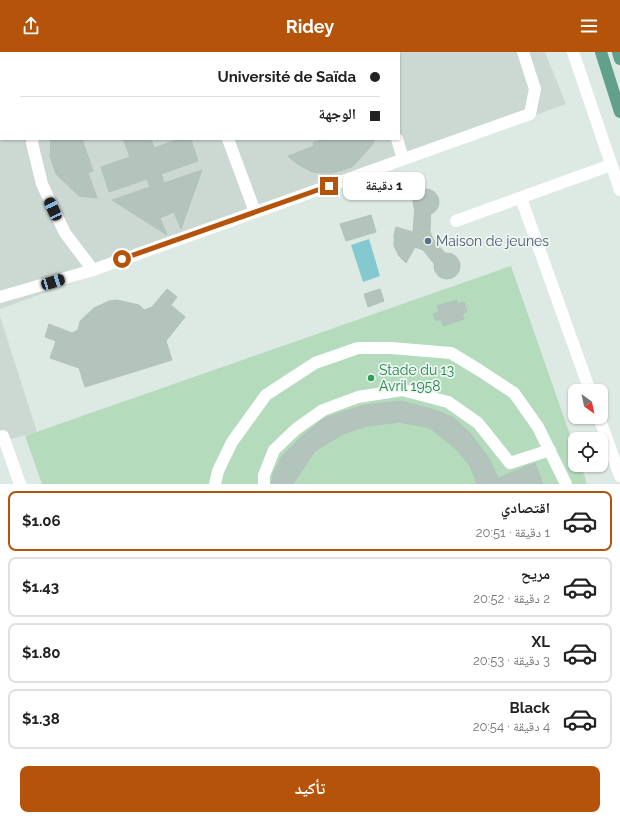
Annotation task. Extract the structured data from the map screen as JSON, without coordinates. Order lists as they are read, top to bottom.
{
  "places": ["Maison de jeunes", "Stade du 13 Avril 1958"],
  "north": "bottom right",
  "page": {
    "header": "Ridey",
    "banner": ["Université de Saïda", "الوجهة"],
    "bubble": "1 دقيقة",
    "list": [
      {
        "name": "اقتصادي",
        "note": "1 دقيقة · 20:51",
        "value": "$1.06"
      },
      {
        "name": "مريح",
        "note": "2 دقيقة · 20:52",
        "value": "$1.43"
      },
      {
        "name": "XL",
        "note": "3 دقيقة · 20:53",
        "value": "$1.80"
      },
      {
        "name": "Black",
        "note": "4 دقيقة · 20:54",
        "value": "$1.38"
      }
    ],
    "buttons": "تأكيد"
  }
}
